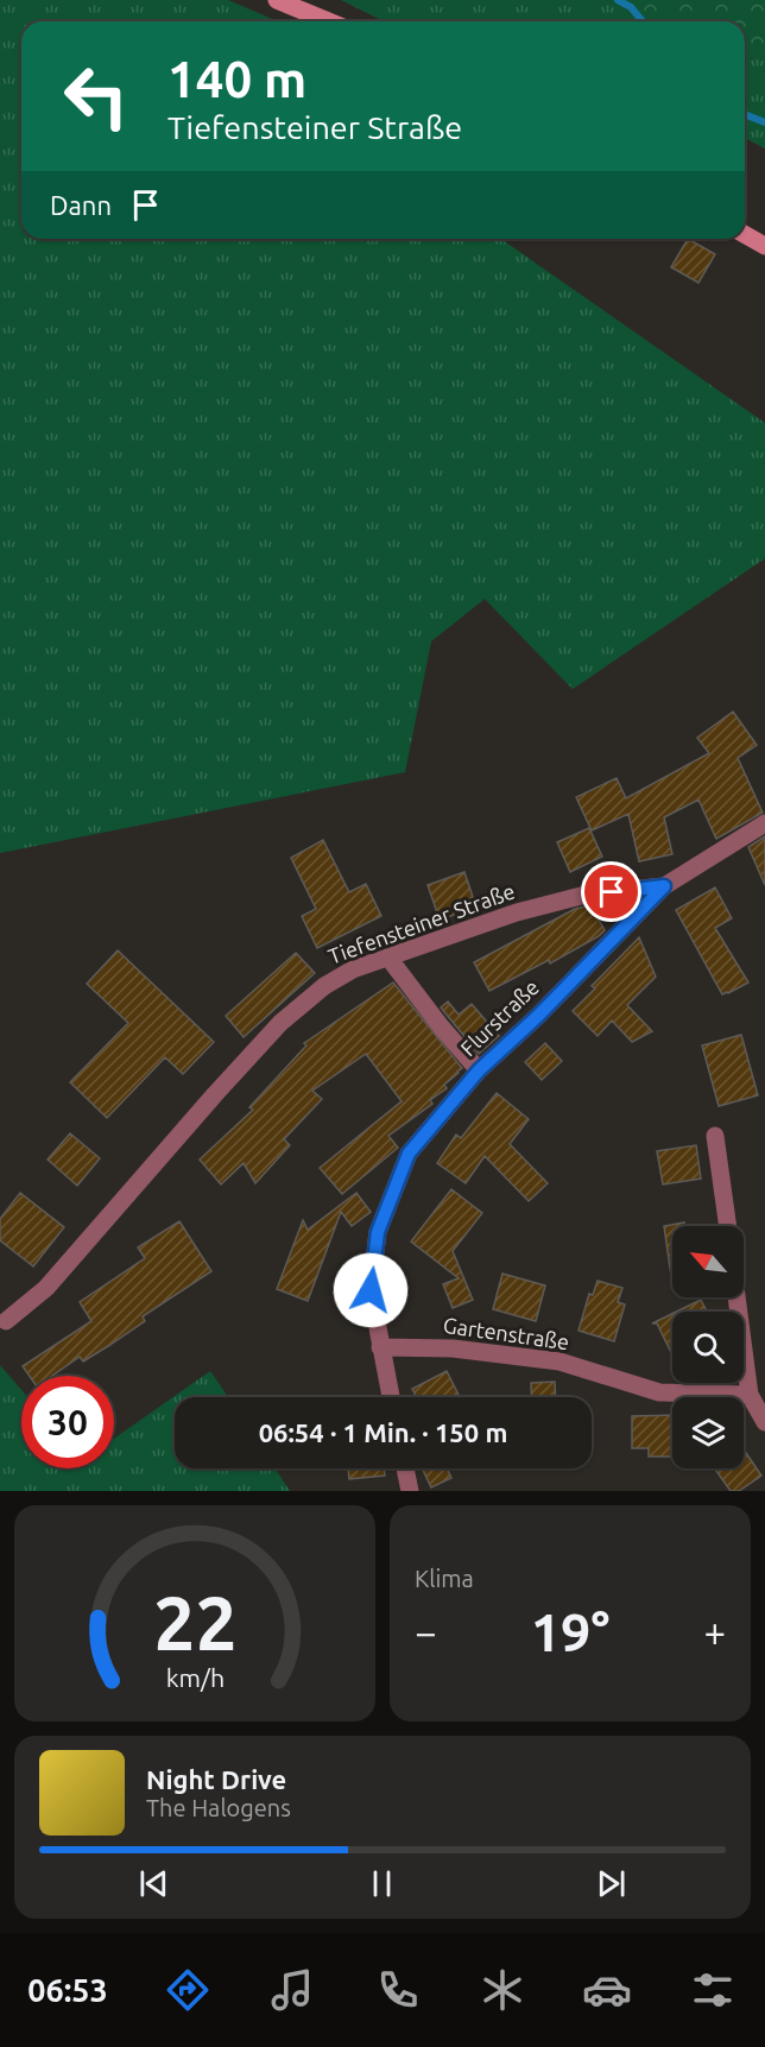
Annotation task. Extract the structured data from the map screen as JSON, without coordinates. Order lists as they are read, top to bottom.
{
  "streets": {
    "street": ["Tiefensteiner Straße", "Flurstraße", "Gartenstraße"]
  },
  "crossings": [
    ["Tiefensteiner Straße", "Flurstraße"],
    ["Flurstraße", "Gartenstraße"]
  ],
  "north": "top left",
  "page": {
    "turn": ["140 m", "Tiefensteiner Straße"],
    "then": "Dann",
    "limit": "30",
    "trip": "06:54 · 1 Min. · 150 m",
    "tile": "Klima",
    "heat": ["−", "19°", "+"],
    "song": ["Night Drive", "The Halogens"],
    "tabs": "06:53",
    "gauge": ["22", "km/h"]
  }
}
